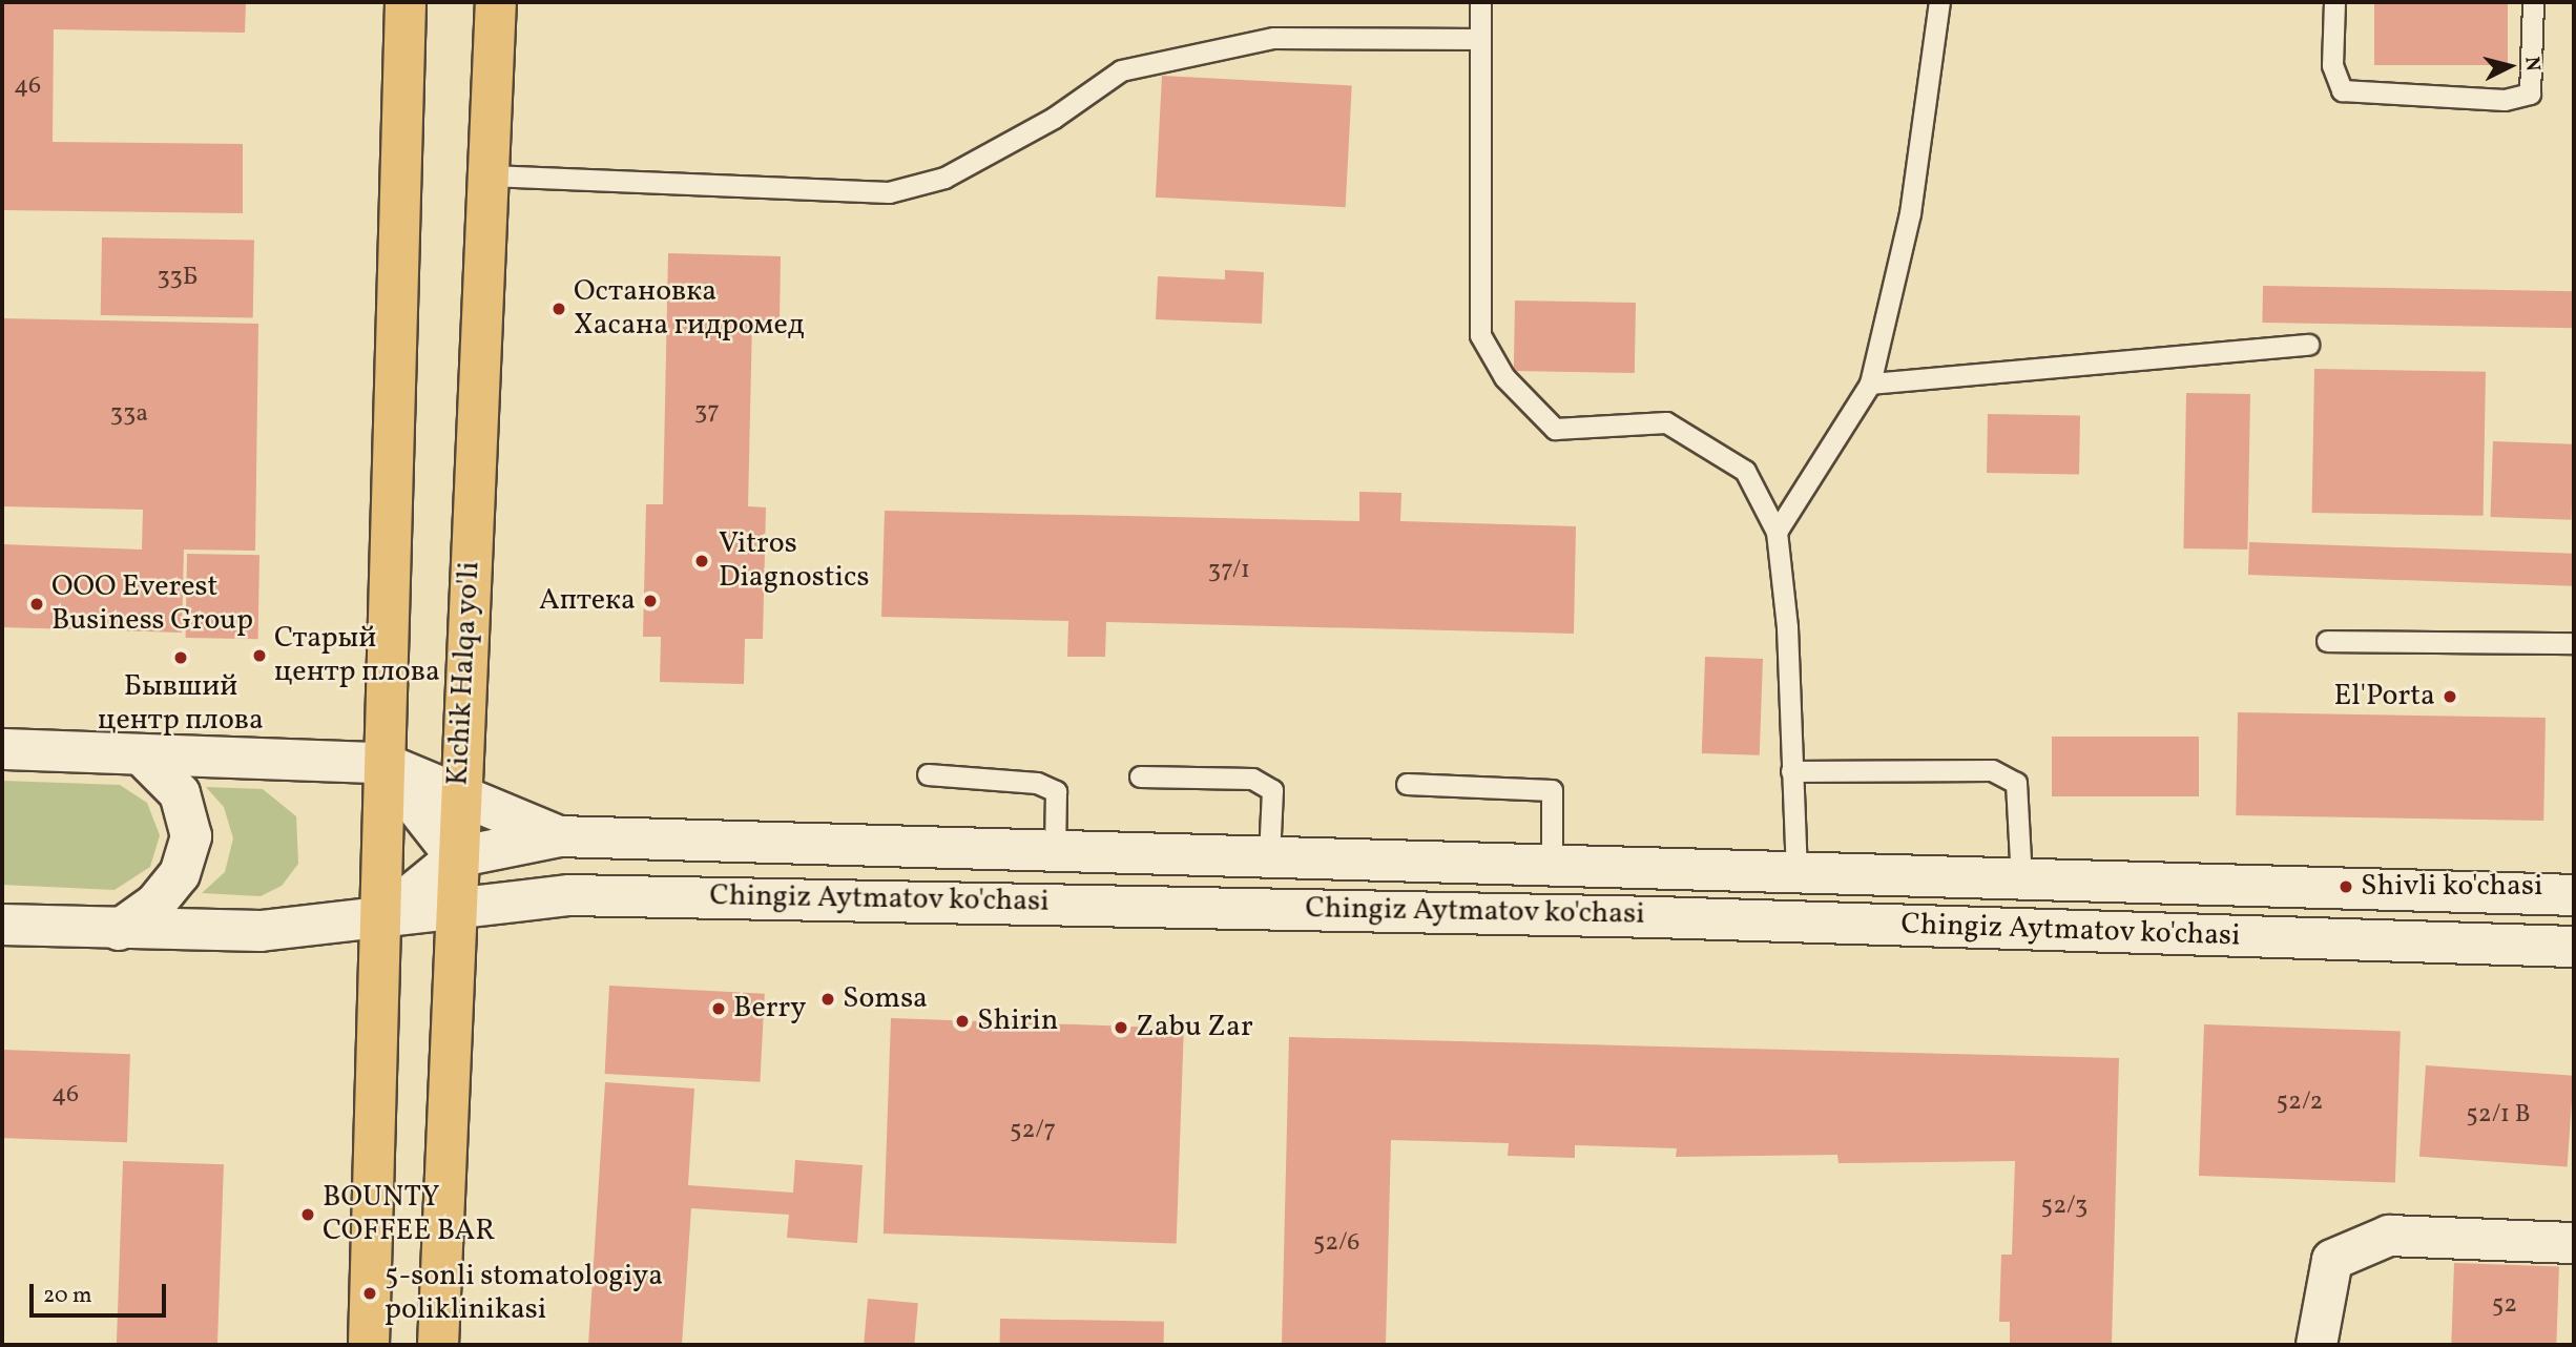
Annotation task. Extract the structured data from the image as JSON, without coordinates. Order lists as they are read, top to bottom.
{
  "streets": {
    "highway": ["Kichik Halqa yo'li"],
    "main road": ["Chingiz Aytmatov ko'chasi"]
  },
  "crossings": [
    ["Kichik Halqa yo'li", "Chingiz Aytmatov ko'chasi"]
  ],
  "places": [
    "Остановка Хасана гидромед",
    "Vitros Diagnostics",
    "Аптека",
    "ООО Everest Business Group",
    "Старый центр плова",
    "Бывший центр плова",
    "El'Porta",
    "Shivli ko'chasi",
    "Somsa",
    "Berry",
    "Shirin",
    "Zabu Zar",
    "BOUNTY COFFEE BAR",
    "5-sonli stomatologiya poliklinikasi"
  ],
  "house_numbers": [
    "46",
    "33Б",
    "37",
    "33а",
    "37/1",
    "46",
    "52/2",
    "52/1 B",
    "52/7",
    "52/3",
    "52/6",
    "52"
  ],
  "scale_bar": "20 m",
  "north": "right"
}
